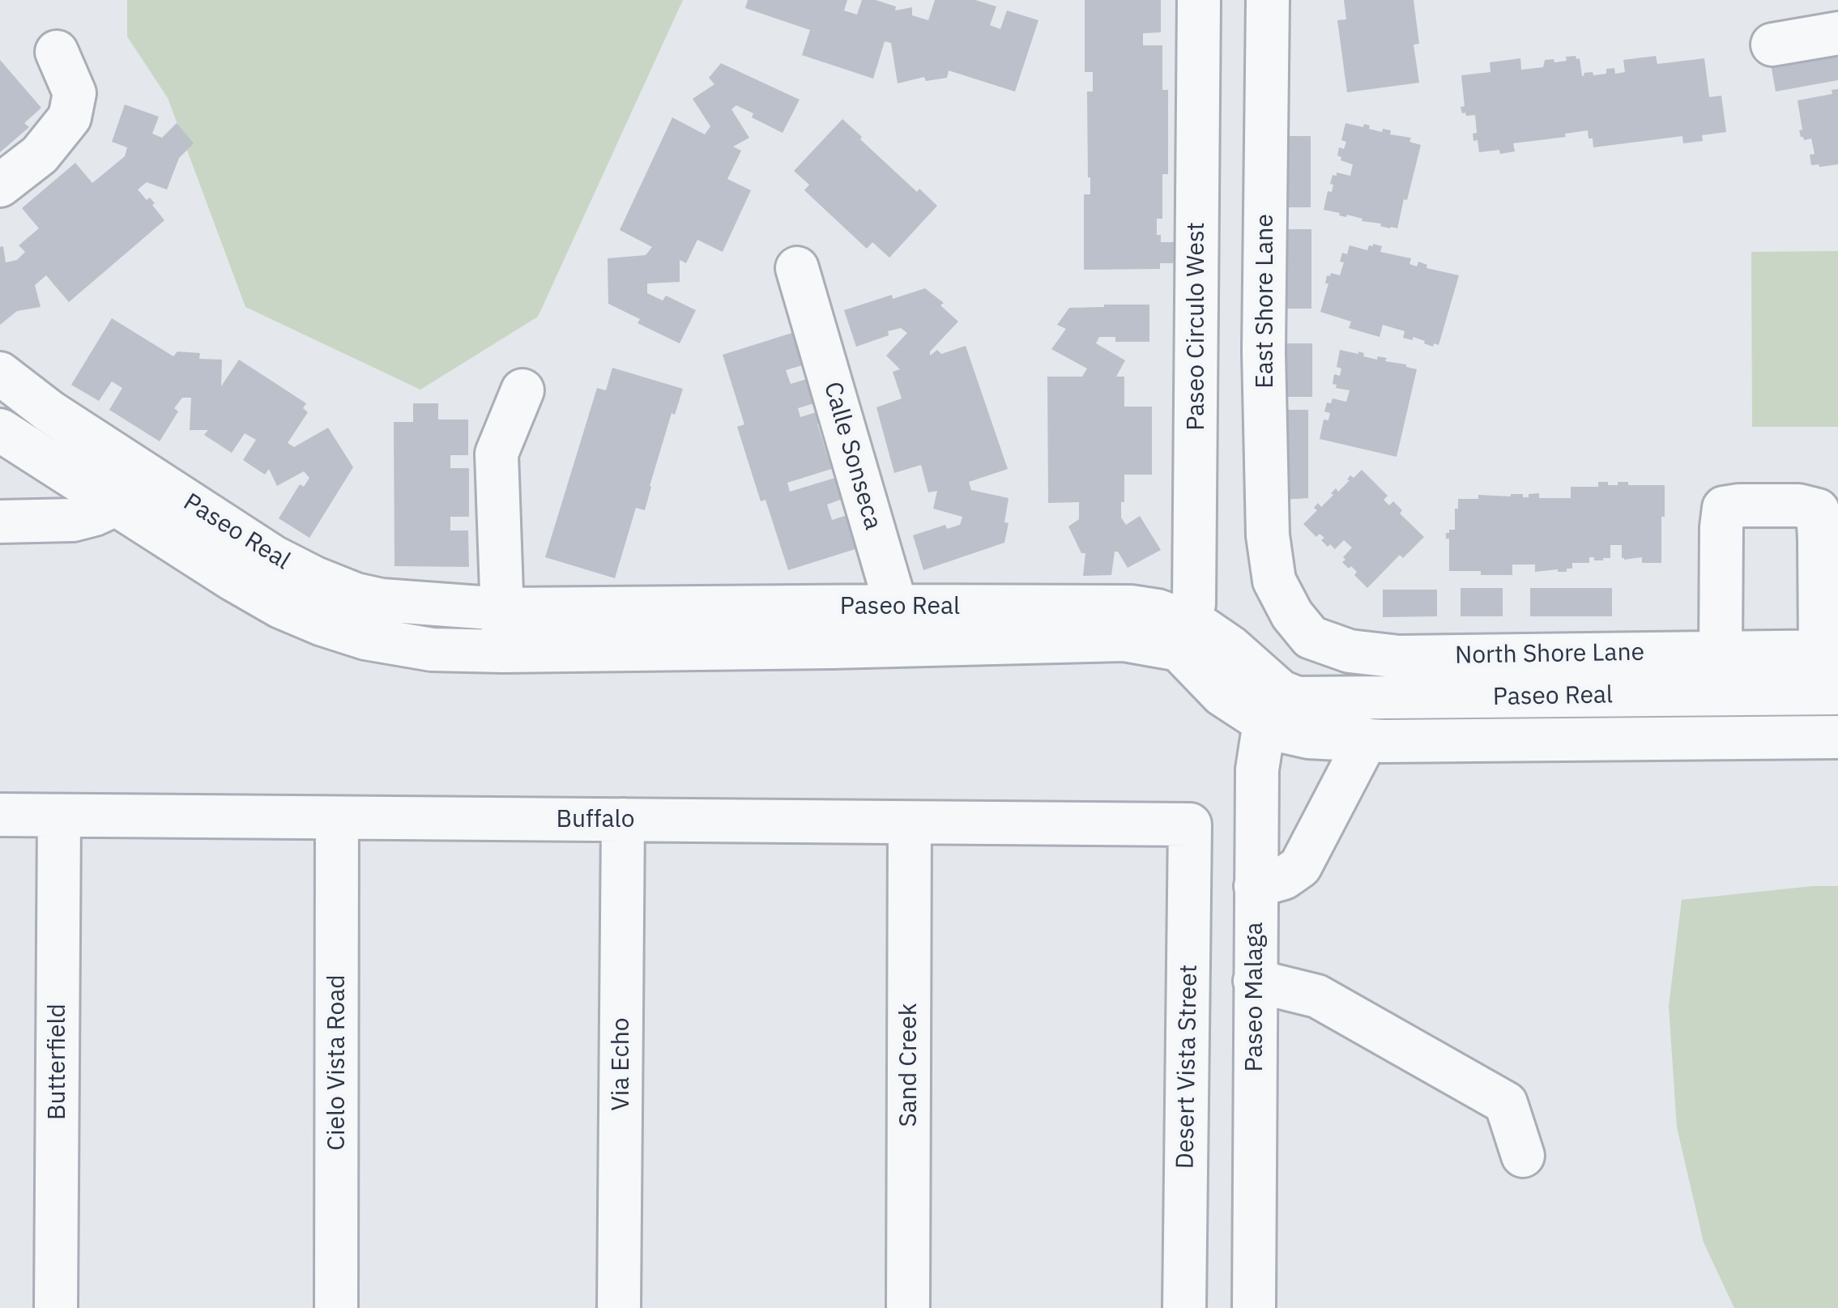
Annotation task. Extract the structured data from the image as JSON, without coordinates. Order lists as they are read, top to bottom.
{
  "streets": {
    "street": [
      "East Shore Lane",
      "Paseo Circulo West",
      "Calle Sonseca",
      "Paseo Real",
      "North Shore Lane",
      "Buffalo",
      "Paseo Malaga",
      "Butterfield",
      "Cielo Vista Road",
      "Via Echo",
      "Sand Creek",
      "Desert Vista Street"
    ]
  },
  "crossings": [
    ["East Shore Lane", "North Shore Lane"],
    ["Paseo Circulo West", "Paseo Real"],
    ["Calle Sonseca", "Paseo Real"],
    ["Paseo Real", "Paseo Malaga"],
    ["Buffalo", "Butterfield"],
    ["Buffalo", "Cielo Vista Road"],
    ["Buffalo", "Via Echo"],
    ["Buffalo", "Sand Creek"],
    ["Buffalo", "Desert Vista Street"]
  ]
}
